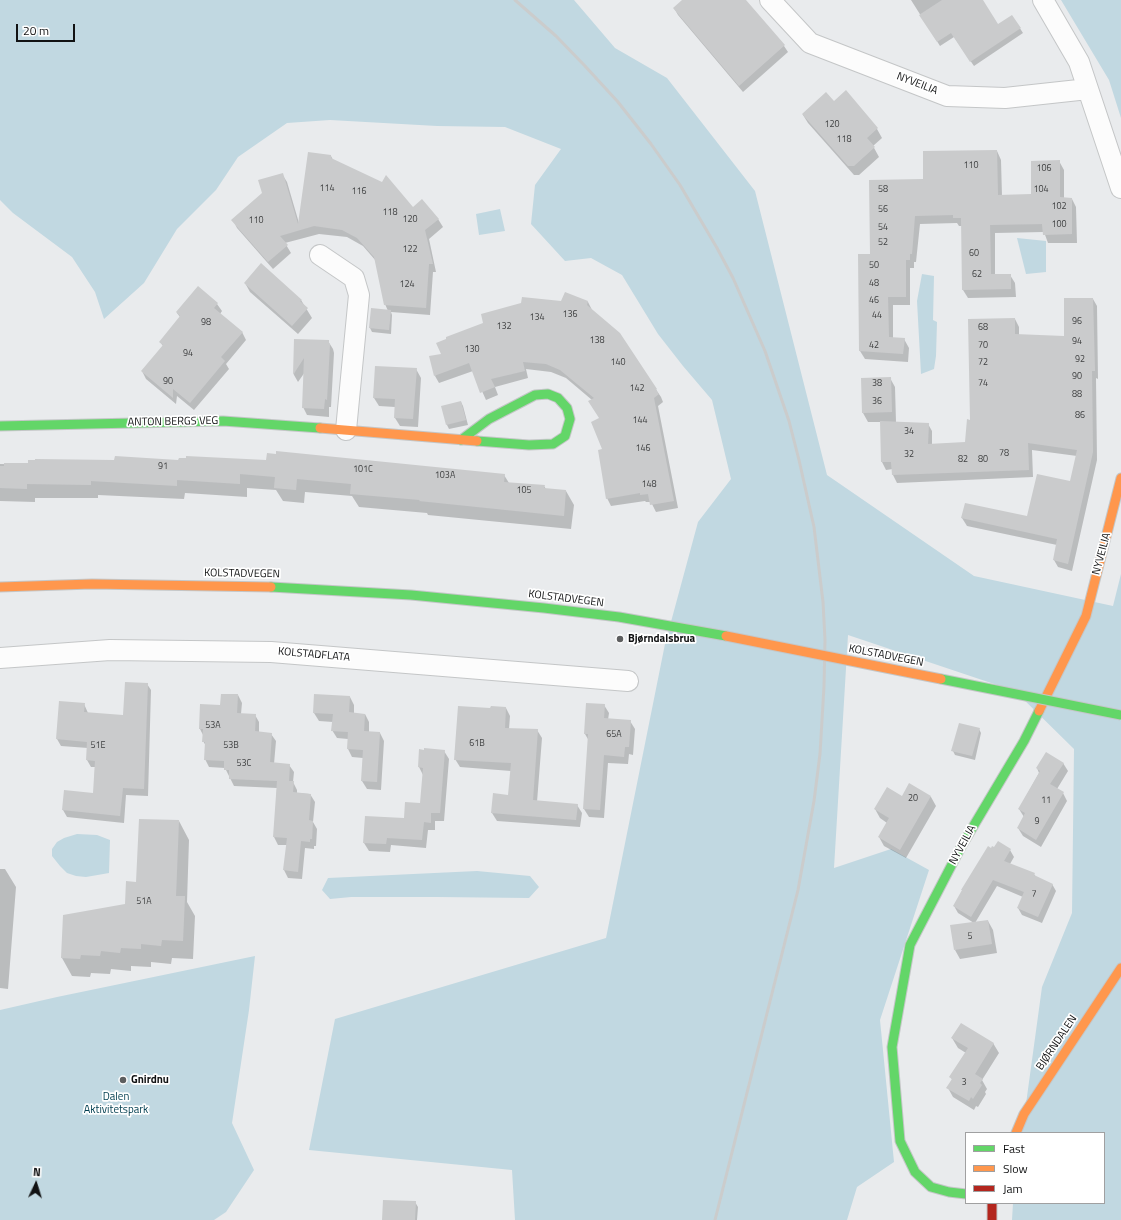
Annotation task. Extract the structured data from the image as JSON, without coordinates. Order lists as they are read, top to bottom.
{
  "streets": {
    "street": [
      "NYVEILIA",
      "ANTON BERGS VEG",
      "KOLSTADVEGEN",
      "KOLSTADFLATA",
      "BJØRNDALEN"
    ]
  },
  "parks": ["Dalen Aktivitetspark"],
  "places": ["Bjørndalsbrua", "Gnirdnu"],
  "house_numbers": [
    "120",
    "118",
    "110",
    "106",
    "114",
    "58",
    "104",
    "116",
    "102",
    "56",
    "118",
    "120",
    "110",
    "100",
    "54",
    "52",
    "122",
    "60",
    "50",
    "62",
    "48",
    "124",
    "46",
    "136",
    "44",
    "134",
    "96",
    "98",
    "132",
    "68",
    "138",
    "94",
    "42",
    "70",
    "130",
    "94",
    "92",
    "140",
    "72",
    "90",
    "90",
    "38",
    "74",
    "142",
    "88",
    "36",
    "86",
    "144",
    "34",
    "146",
    "78",
    "32",
    "82",
    "80",
    "91",
    "101C",
    "103A",
    "148",
    "105",
    "53A",
    "65A",
    "61B",
    "51E",
    "53B",
    "53C",
    "20",
    "11",
    "9",
    "7",
    "51A",
    "5",
    "3"
  ],
  "legend": ["Fast", "Slow", "Jam"],
  "scale_bar": "20 m",
  "north": "top"
}
